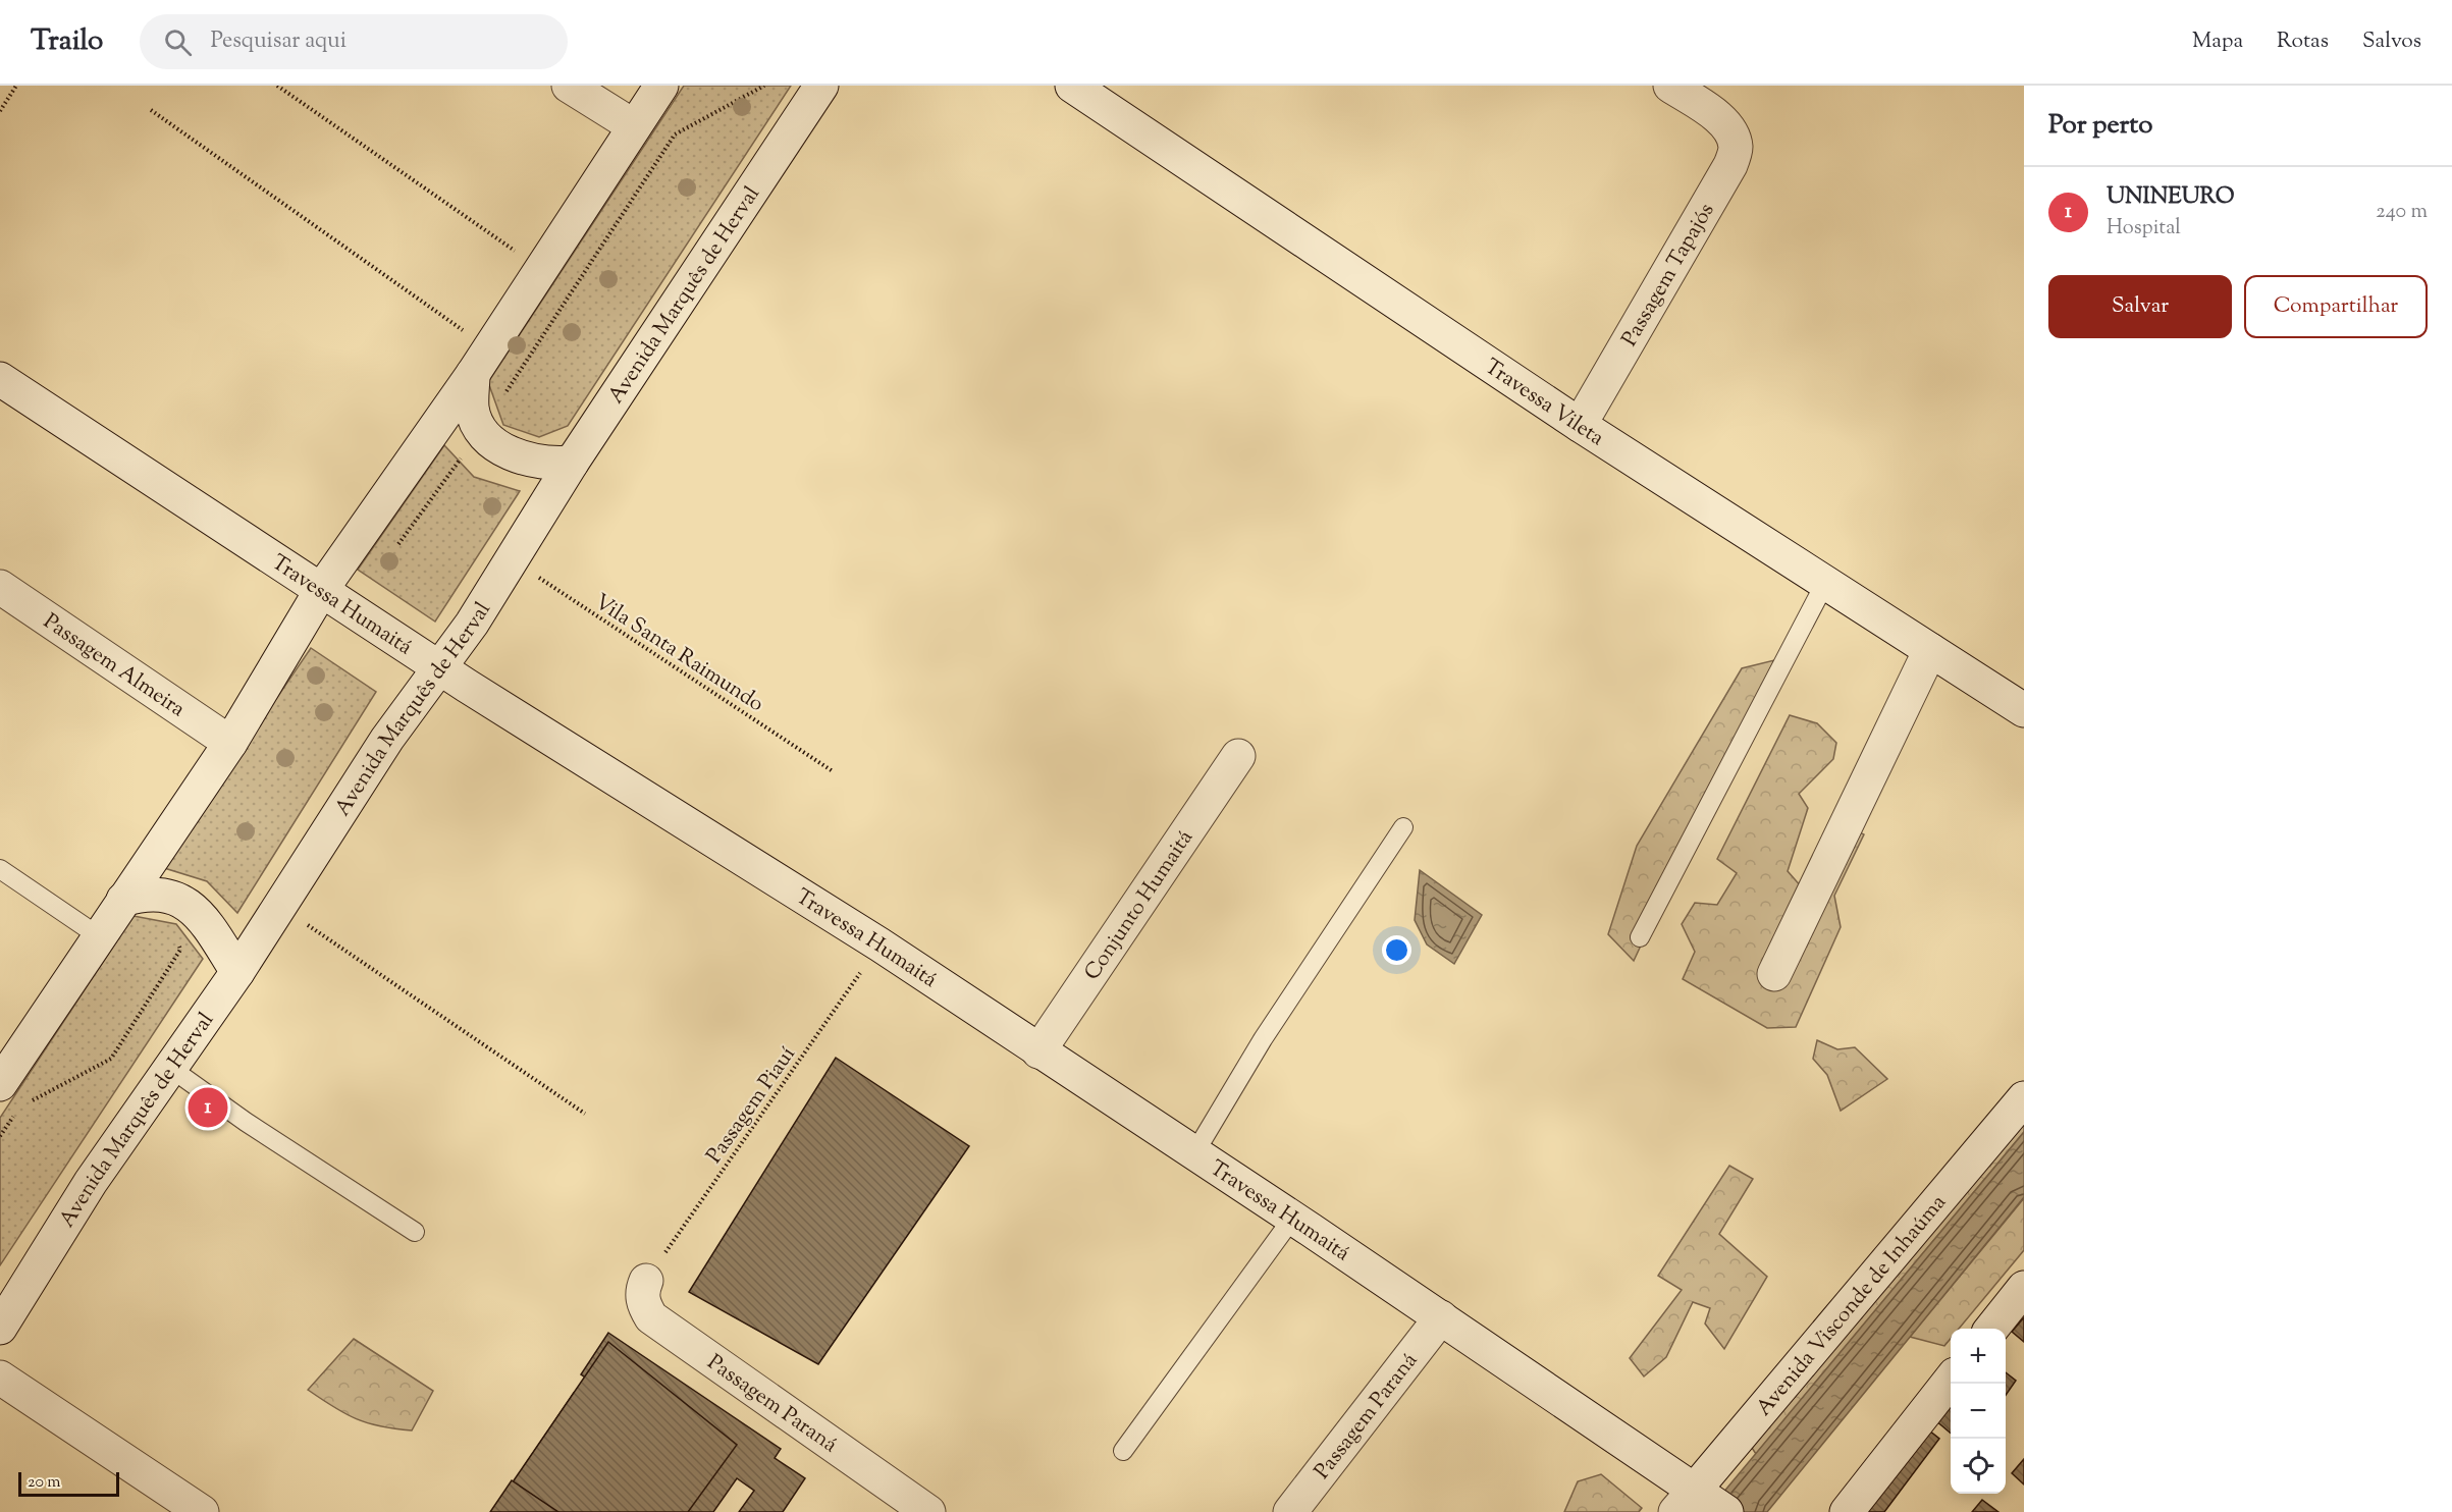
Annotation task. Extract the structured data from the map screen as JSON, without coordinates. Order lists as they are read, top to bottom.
{
  "streets": {
    "street": [
      "Passagem Tapajós",
      "Avenida Marquês de Herval",
      "Travessa Vileta",
      "Travessa Humaitá",
      "Passagem Almeira",
      "Conjunto Humaitá",
      "Avenida Visconde de Inhaúma",
      "Passagem Paraná"
    ],
    "path": ["Vila Santa Raimundo", "Passagem Piauí"]
  },
  "crossings": [
    ["Passagem Tapajós", "Travessa Vileta"],
    ["Avenida Marquês de Herval", "Travessa Humaitá"],
    ["Avenida Marquês de Herval", "Vila Santa Raimundo"],
    ["Travessa Humaitá", "Conjunto Humaitá"],
    ["Travessa Humaitá", "Passagem Piauí"],
    ["Travessa Humaitá", "Avenida Visconde de Inhaúma"],
    ["Travessa Humaitá", "Passagem Paraná"],
    ["Passagem Piauí", "Passagem Paraná"]
  ],
  "scale_bar": "20 m",
  "page": {
    "header": "Trailo",
    "search": "Pesquisar aqui",
    "nav": ["Mapa", "Rotas", "Salvos"],
    "heading": "Por perto",
    "list": [
      {
        "mark": "1",
        "name": "UNINEURO",
        "note": "Hospital",
        "value": "240 m"
      }
    ],
    "buttons": ["Salvar", "Compartilhar"],
    "pins": "1",
    "map_buttons": ["+", "−"],
    "scale": "20 m"
  }
}
